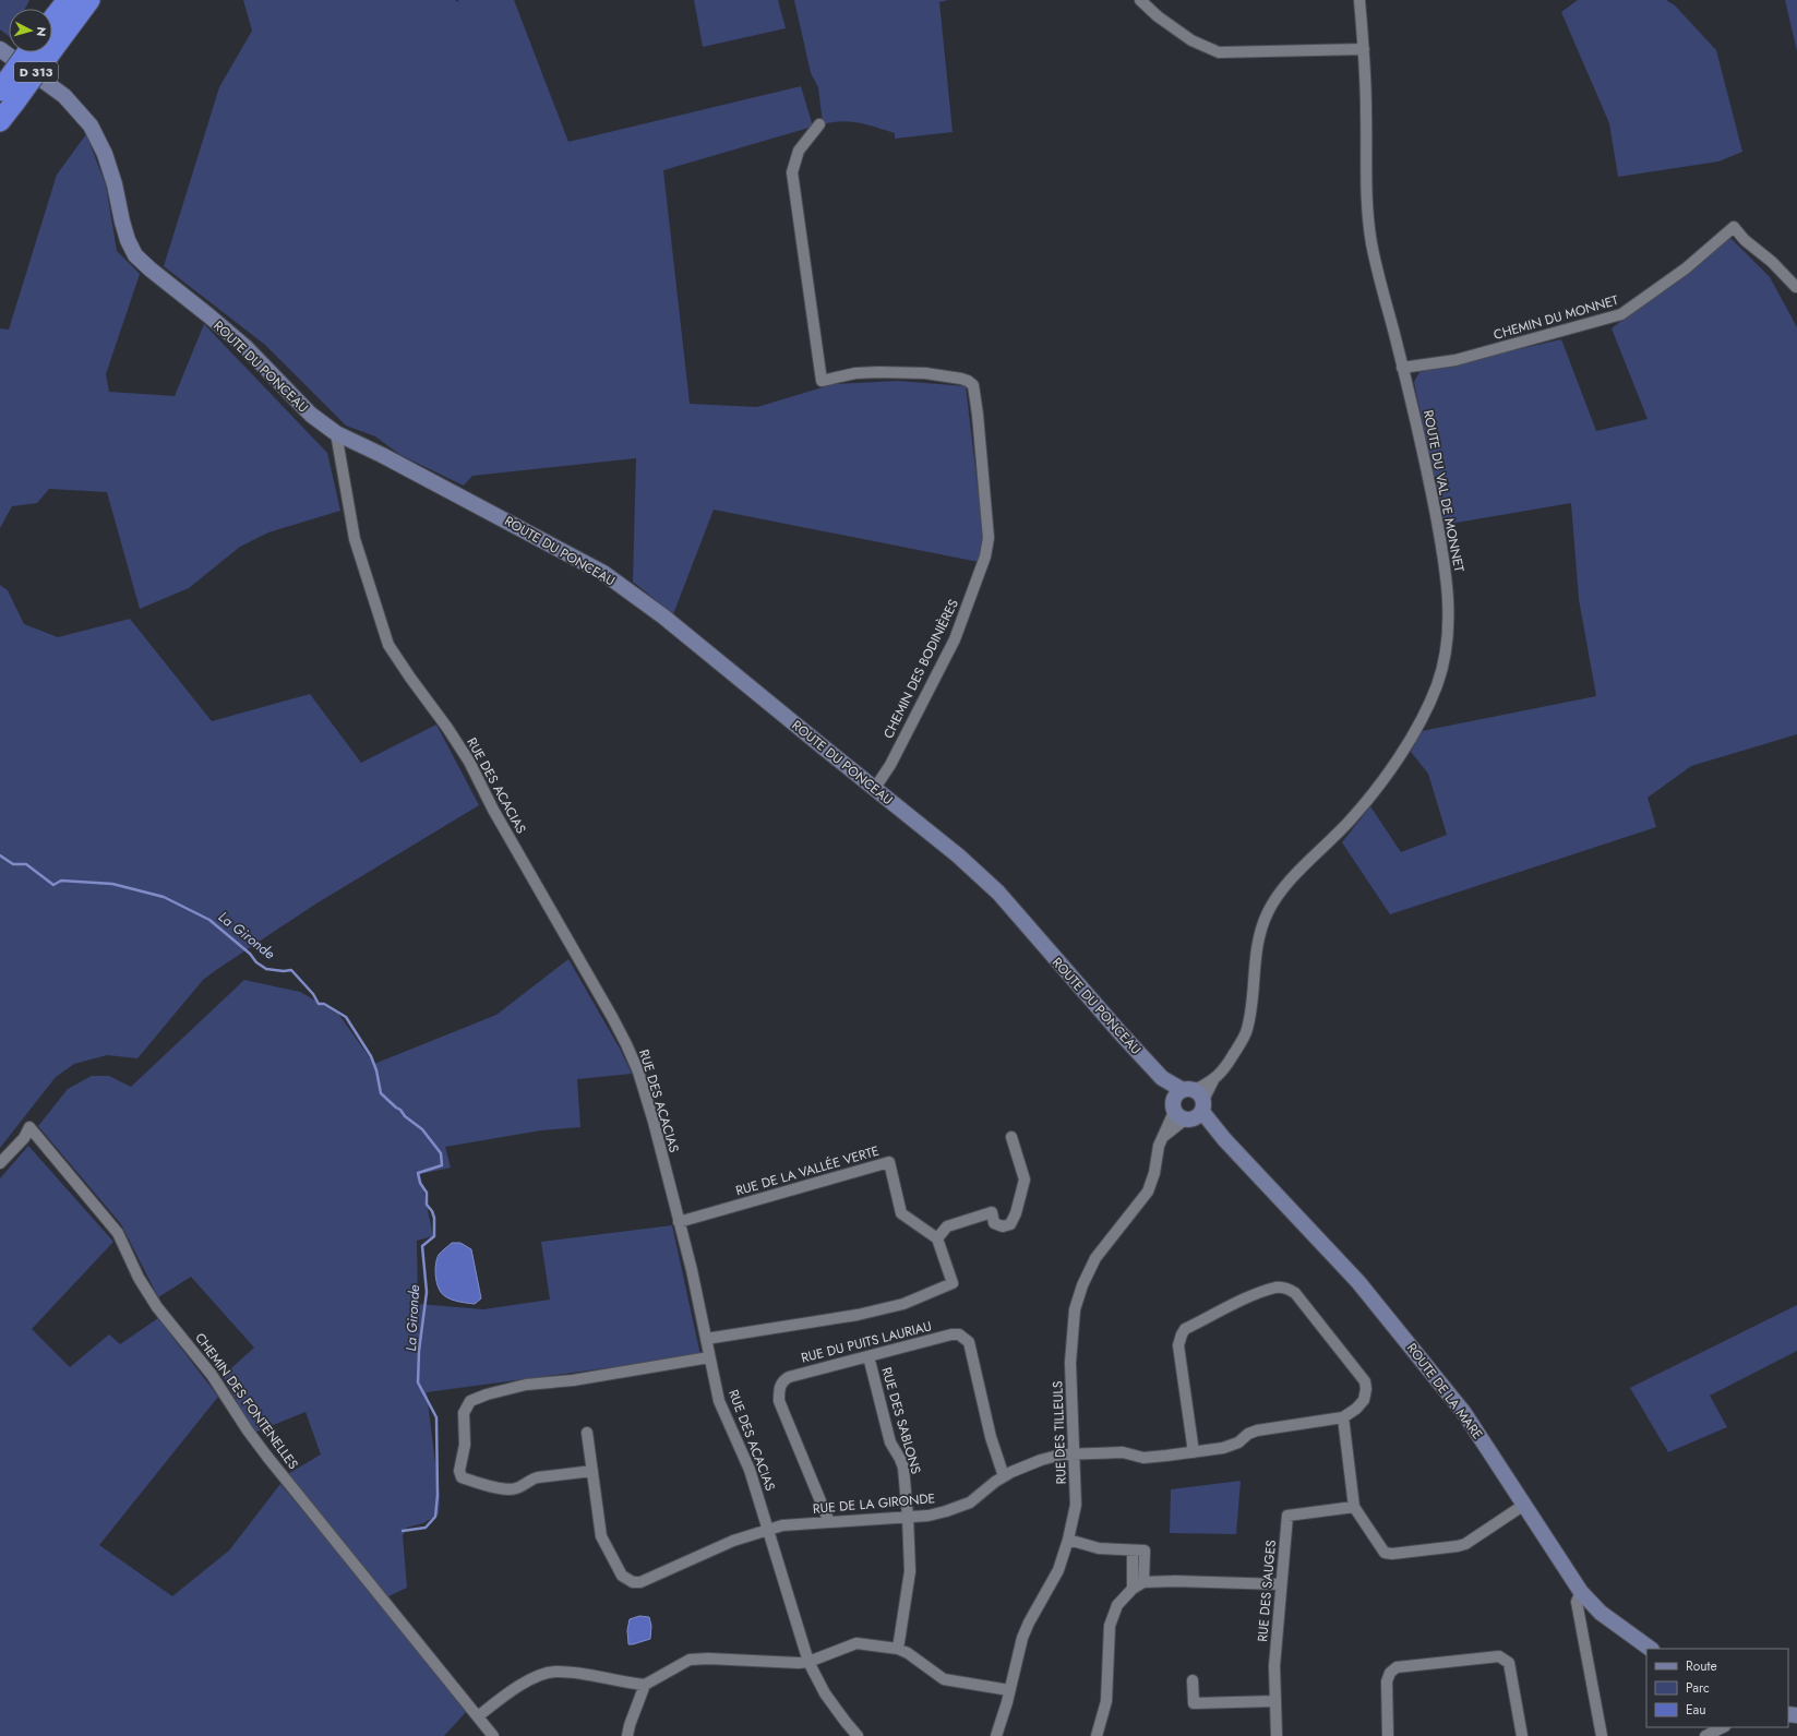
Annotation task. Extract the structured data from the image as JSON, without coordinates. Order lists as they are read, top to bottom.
{
  "streets": {
    "highway": ["D 313"],
    "street": [
      "CHEMIN DU MONNET",
      "ROUTE DU PONCEAU",
      "ROUTE DU VAL DE MONNET",
      "CHEMIN DES BODINIÈRES",
      "RUE DES ACACIAS",
      "RUE DE LA VALLÉE VERTE",
      "RUE DU PUITS LAURIAU",
      "ROUTE DE LA MARE",
      "CHEMIN DES FONTENELLES",
      "RUE DES SABLONS",
      "RUE DES TILLEULS",
      "RUE DE LA GIRONDE",
      "RUE DES SAUGES"
    ]
  },
  "crossings": [
    ["CHEMIN DU MONNET", "ROUTE DU VAL DE MONNET"],
    ["ROUTE DU PONCEAU", "ROUTE DU VAL DE MONNET"],
    ["ROUTE DU PONCEAU", "CHEMIN DES BODINIÈRES"],
    ["ROUTE DU PONCEAU", "RUE DES ACACIAS"],
    ["ROUTE DU PONCEAU", "ROUTE DE LA MARE"],
    ["ROUTE DU PONCEAU", "RUE DES TILLEULS"],
    ["ROUTE DU VAL DE MONNET", "ROUTE DE LA MARE"],
    ["ROUTE DU VAL DE MONNET", "RUE DES TILLEULS"],
    ["RUE DES ACACIAS", "RUE DE LA VALLÉE VERTE"],
    ["RUE DES ACACIAS", "RUE DE LA GIRONDE"],
    ["RUE DU PUITS LAURIAU", "RUE DES SABLONS"],
    ["RUE DU PUITS LAURIAU", "RUE DE LA GIRONDE"],
    ["ROUTE DE LA MARE", "RUE DES TILLEULS"],
    ["RUE DES SABLONS", "RUE DE LA GIRONDE"],
    ["RUE DES TILLEULS", "RUE DE LA GIRONDE"]
  ],
  "water": ["La Gironde"],
  "legend": ["Route", "Parc", "Eau"],
  "north": "right"
}
